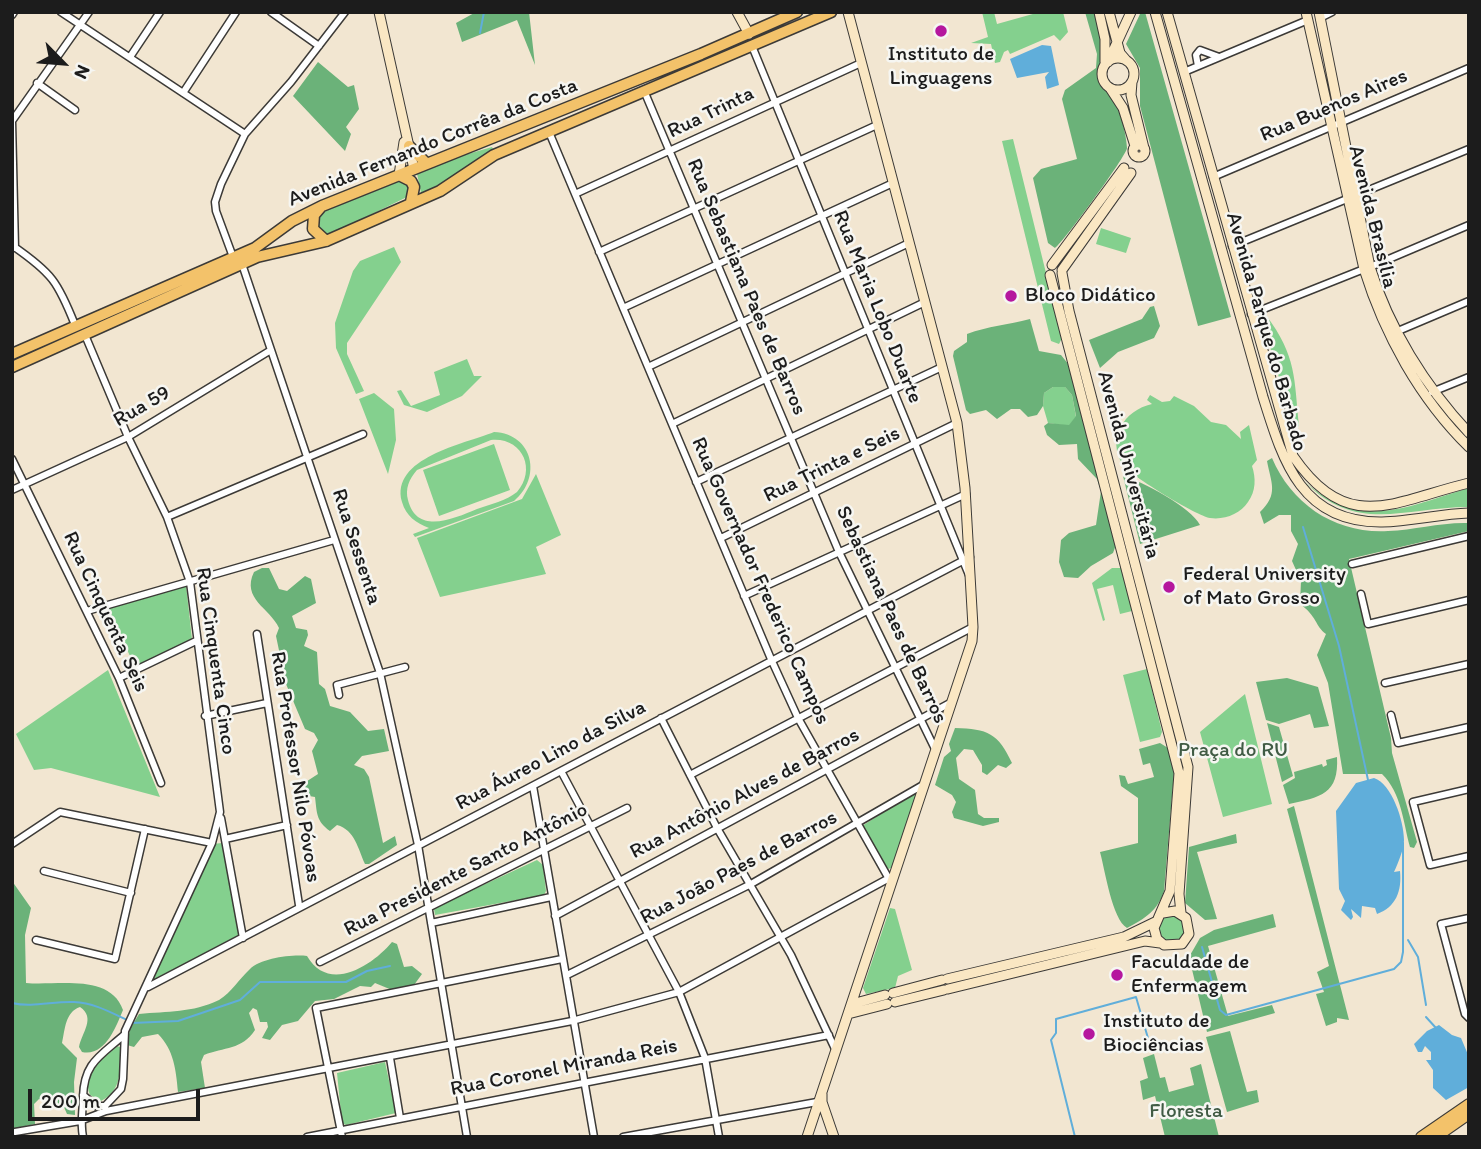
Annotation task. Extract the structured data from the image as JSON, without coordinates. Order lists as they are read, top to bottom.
{
  "streets": {
    "highway": ["Avenida Fernando Corrêa da Costa"],
    "street": [
      "Rua Buenos Aires",
      "Rua Trinta",
      "Avenida Brasília",
      "Rua Sebastiana Paes de Barros",
      "Rua Maria Lobo Duarte",
      "Avenida Parque do Barbado",
      "Rua 59",
      "Rua Trinta e Seis",
      "Avenida Universitária",
      "Rua Sessenta",
      "Rua Governador Frederico Campos",
      "Rua Cinquenta Seis",
      "Sebastiana Paes de Barros",
      "Rua Cinquenta Cinco",
      "Rua Áureo Lino da Silva",
      "Rua Professor Nilo Póvoas",
      "Rua Antônio Alves de Barros",
      "Rua João Paes de Barros",
      "Rua Presidente Santo Antônio",
      "Rua Coronel Miranda Reis"
    ]
  },
  "crossings": [
    ["Rua Buenos Aires", "Avenida Brasília"],
    ["Rua Buenos Aires", "Avenida Parque do Barbado"],
    ["Rua Trinta", "Rua Sebastiana Paes de Barros"],
    ["Rua Trinta", "Rua Maria Lobo Duarte"],
    ["Rua Trinta", "Rua Governador Frederico Campos"],
    ["Avenida Fernando Corrêa da Costa", "Rua Sebastiana Paes de Barros"],
    ["Avenida Fernando Corrêa da Costa", "Rua Maria Lobo Duarte"],
    ["Avenida Fernando Corrêa da Costa", "Rua Sessenta"],
    ["Avenida Fernando Corrêa da Costa", "Rua Governador Frederico Campos"],
    ["Avenida Fernando Corrêa da Costa", "Rua Cinquenta Cinco"],
    ["Rua Sebastiana Paes de Barros", "Rua Trinta e Seis"],
    ["Rua Sebastiana Paes de Barros", "Sebastiana Paes de Barros"],
    ["Rua Maria Lobo Duarte", "Rua Trinta e Seis"],
    ["Rua Maria Lobo Duarte", "Rua Áureo Lino da Silva"],
    ["Rua 59", "Rua Sessenta"],
    ["Rua 59", "Rua Cinquenta Seis"],
    ["Rua 59", "Rua Cinquenta Cinco"],
    ["Rua Trinta e Seis", "Rua Governador Frederico Campos"],
    ["Rua Trinta e Seis", "Sebastiana Paes de Barros"],
    ["Rua Sessenta", "Rua Áureo Lino da Silva"],
    ["Rua Sessenta", "Rua Presidente Santo Antônio"],
    ["Rua Sessenta", "Rua Coronel Miranda Reis"],
    ["Rua Governador Frederico Campos", "Rua Áureo Lino da Silva"],
    ["Rua Governador Frederico Campos", "Rua Antônio Alves de Barros"],
    ["Rua Governador Frederico Campos", "Rua João Paes de Barros"],
    ["Sebastiana Paes de Barros", "Rua Áureo Lino da Silva"],
    ["Sebastiana Paes de Barros", "Rua Antônio Alves de Barros"],
    ["Rua Cinquenta Cinco", "Rua Áureo Lino da Silva"],
    ["Rua Áureo Lino da Silva", "Rua Professor Nilo Póvoas"]
  ],
  "parks": ["Praça do RU", "Floresta"],
  "places": [
    "Instituto de Linguagens",
    "Bloco Didático",
    "Federal University of Mato Grosso",
    "Faculdade de Enfermagem",
    "Instituto de Biociências"
  ],
  "scale_bar": "200 m",
  "north": "bottom right"
}
